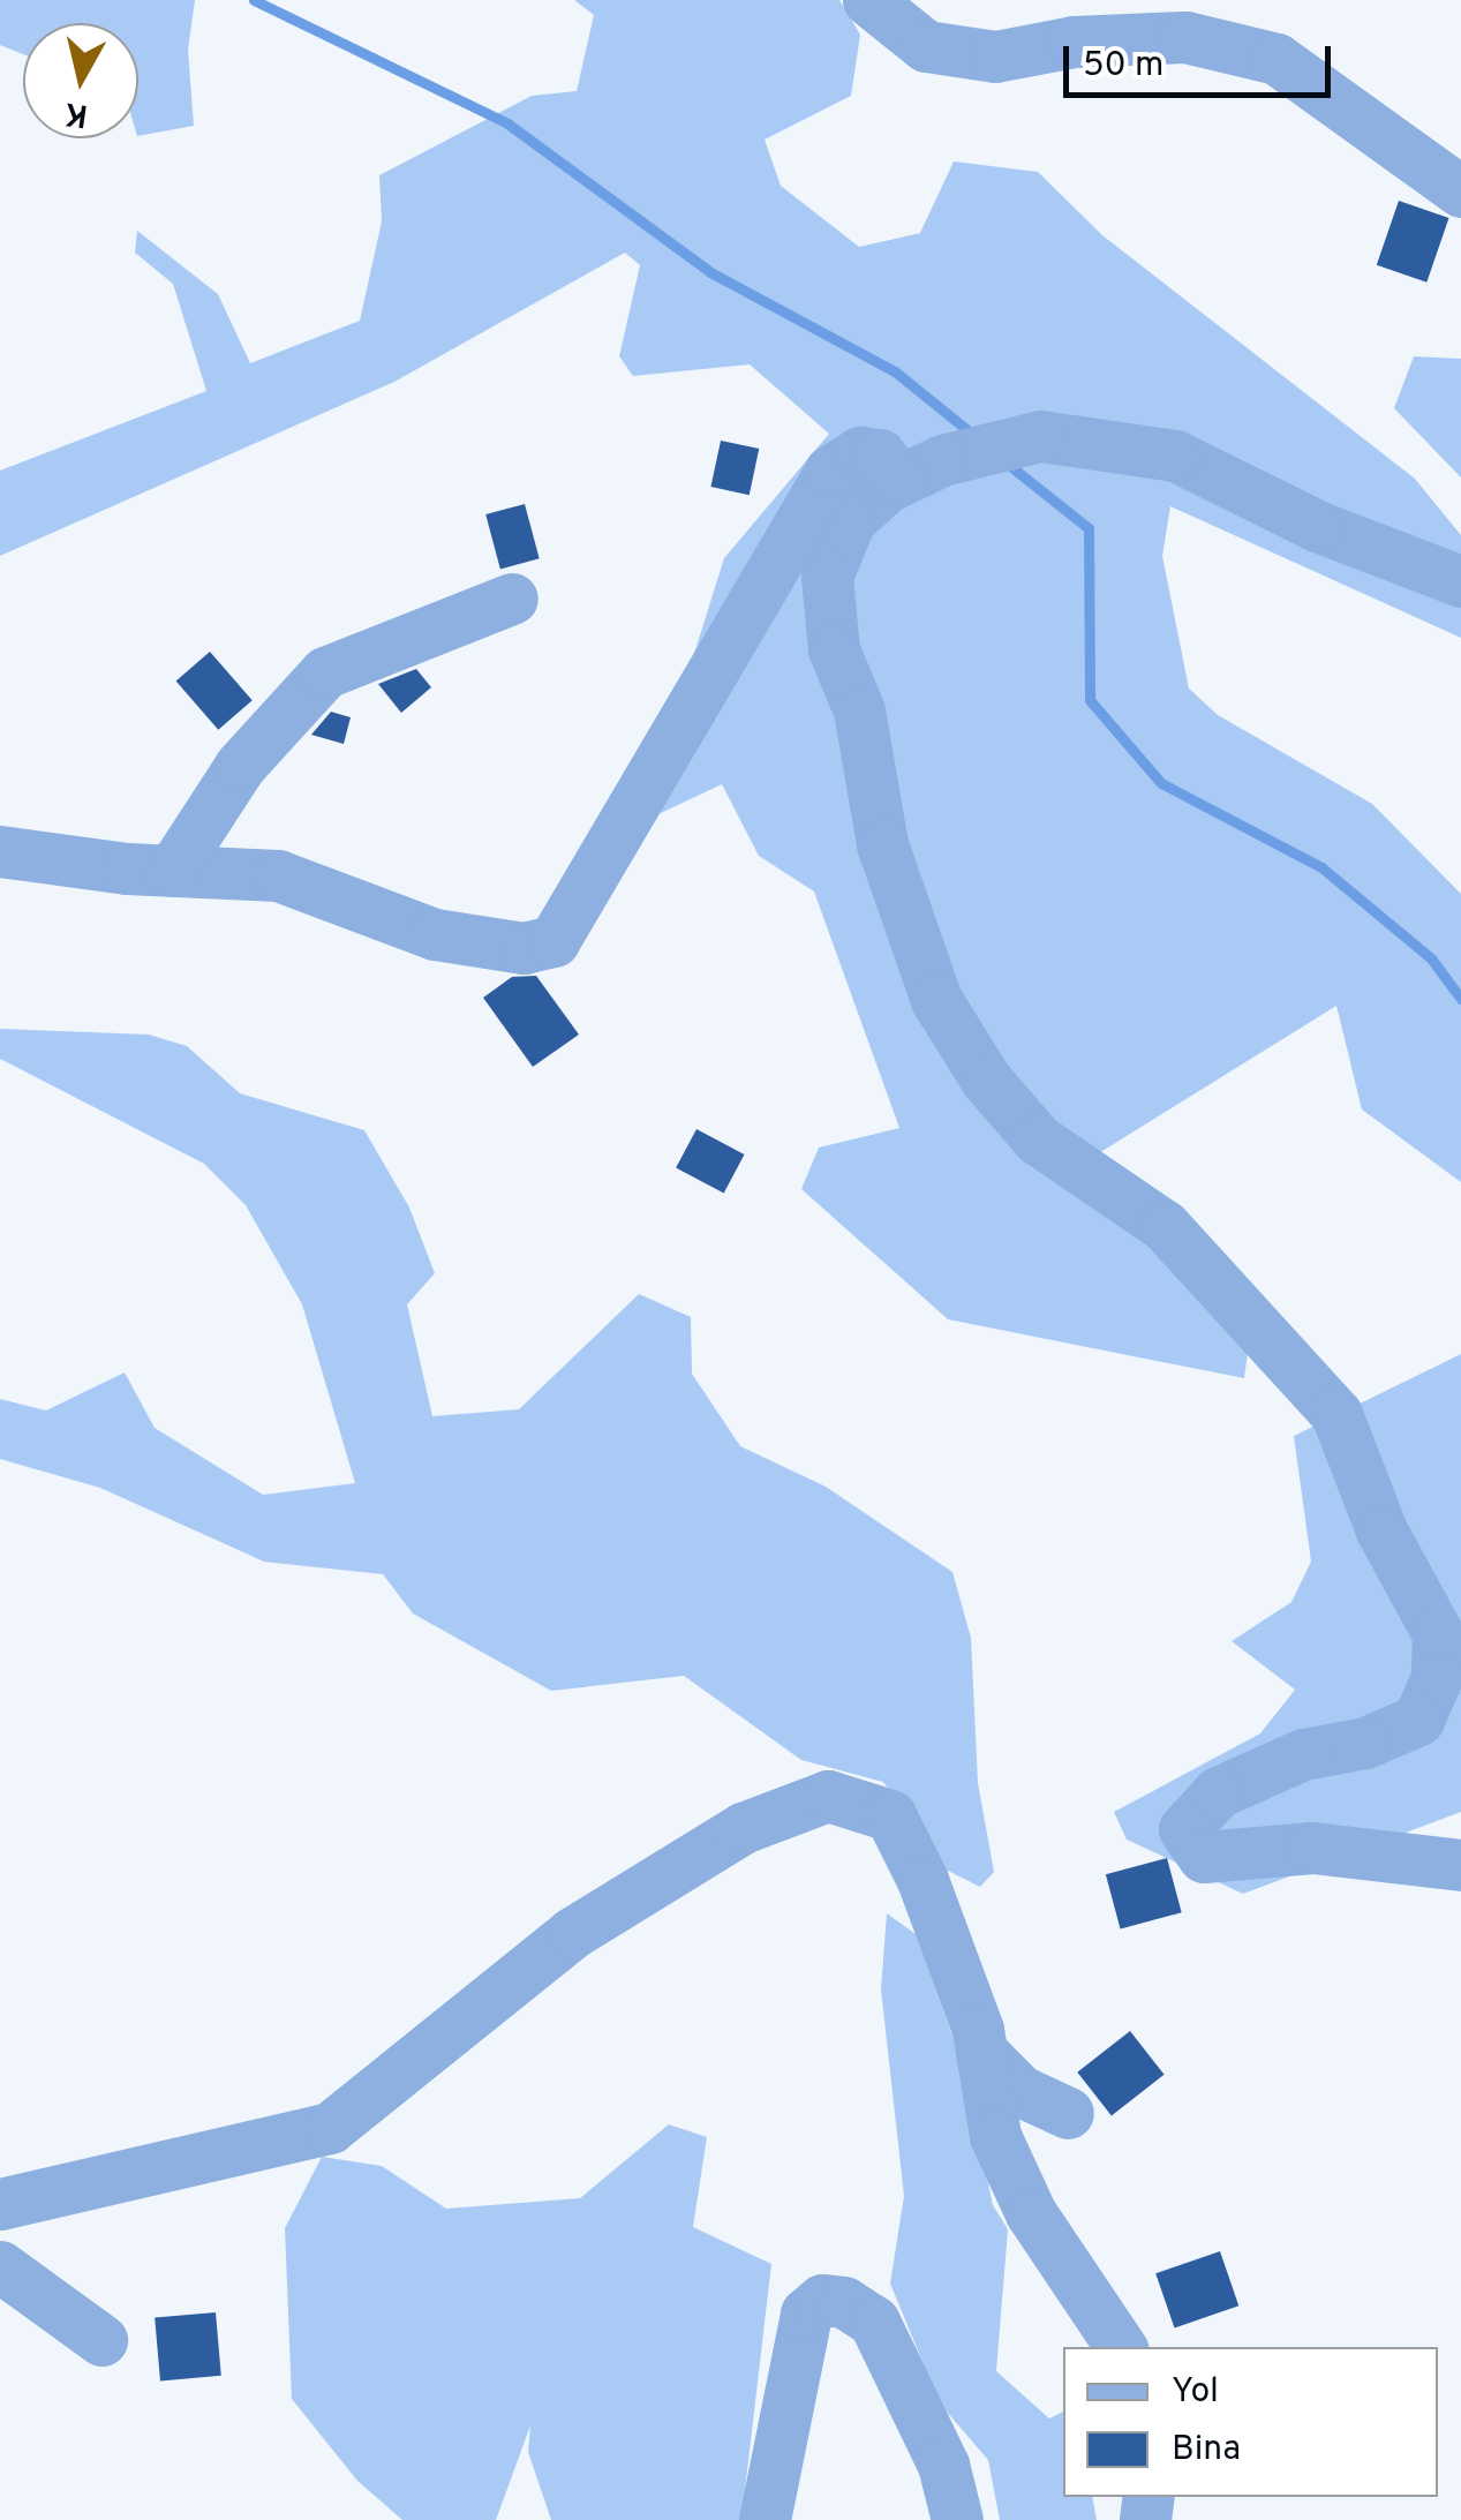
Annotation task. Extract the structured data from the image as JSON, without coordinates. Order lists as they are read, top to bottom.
{
  "legend": ["Yol", "Bina"],
  "scale_bar": "50 m",
  "north": "bottom"
}
